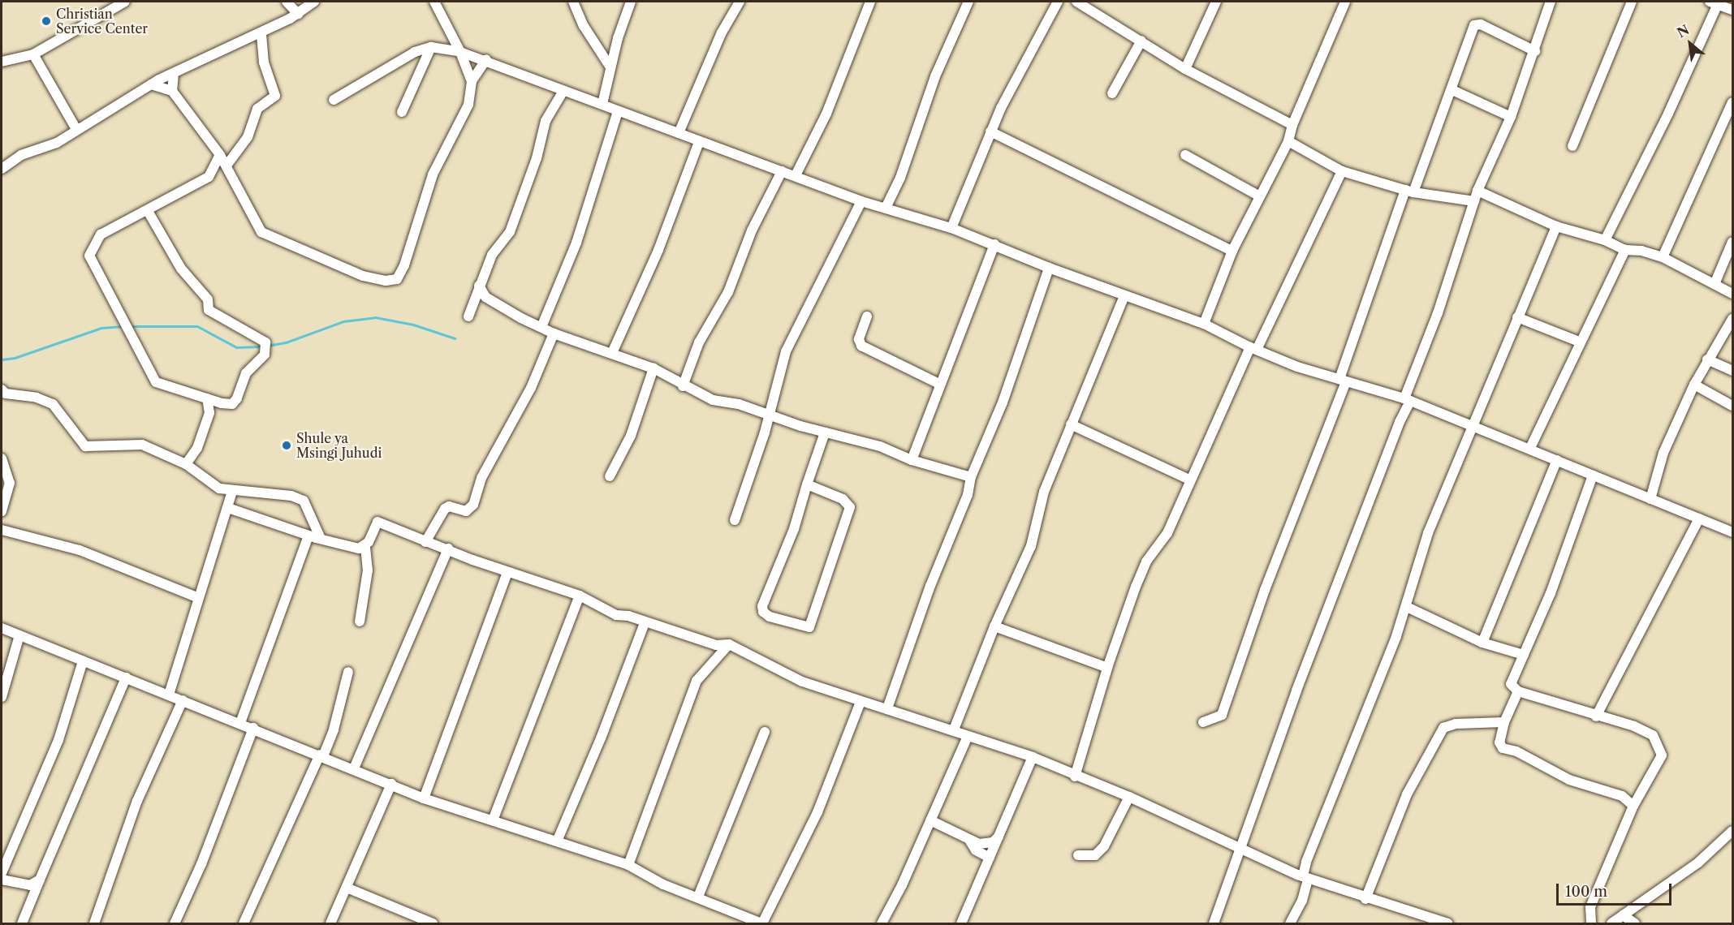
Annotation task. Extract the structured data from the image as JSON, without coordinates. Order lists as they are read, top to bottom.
{
  "places": ["Christian Service Center", "Shule ya Msingi Juhudi"],
  "scale_bar": "100 m",
  "north": "top left"
}
